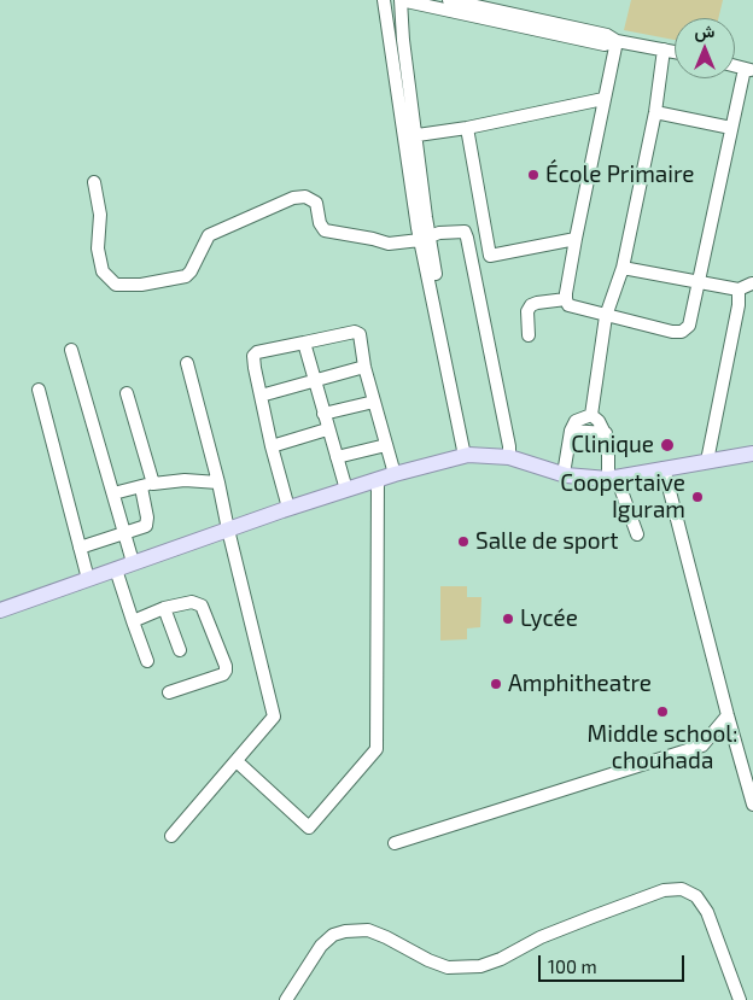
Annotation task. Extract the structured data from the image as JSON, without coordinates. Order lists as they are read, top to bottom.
{
  "places": [
    "École Primaire",
    "Clinique",
    "Coopertaive Iguram",
    "Salle de sport",
    "Lycée",
    "Amphitheatre",
    "Middle school: chouhada"
  ],
  "scale_bar": "100 m",
  "north": "top"
}
